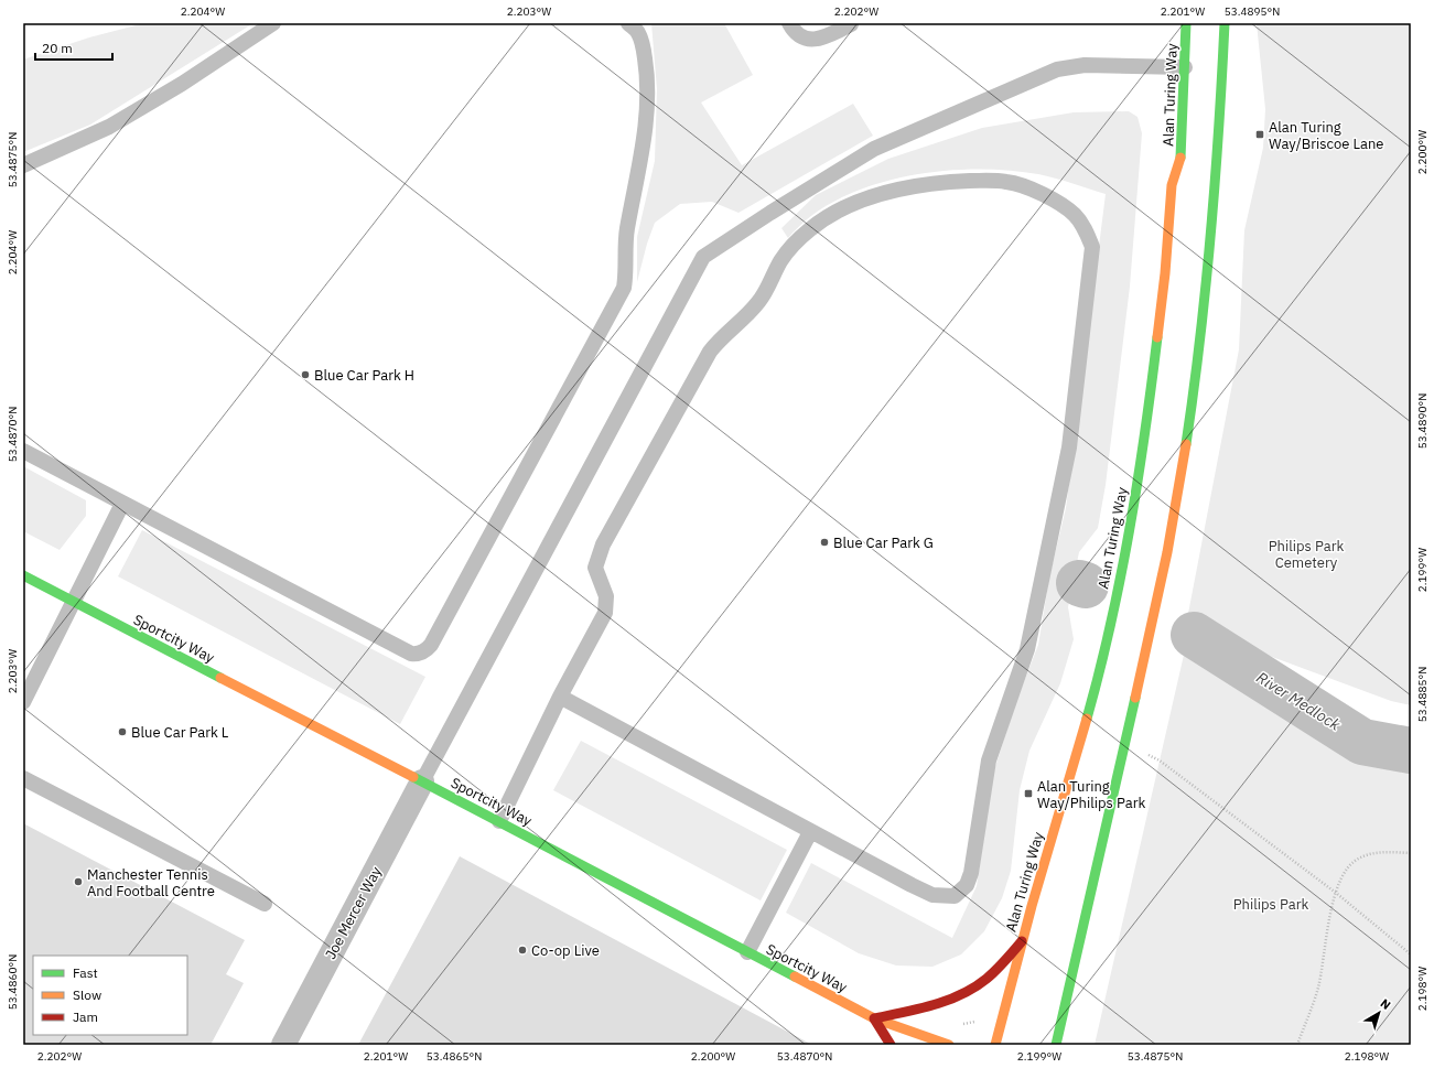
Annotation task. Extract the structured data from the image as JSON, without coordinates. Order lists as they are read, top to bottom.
{
  "streets": {
    "main road": ["Alan Turing Way", "Sportcity Way"],
    "street": ["Joe Mercer Way"]
  },
  "crossings": [
    ["Sportcity Way", "Joe Mercer Way"]
  ],
  "water": ["River Medlock"],
  "parks": ["Philips Park Cemetery", "Philips Park"],
  "places": {
    "transit": ["Alan Turing Way/Briscoe Lane", "Alan Turing Way/Philips Park"],
    "other": [
      "Blue Car Park H",
      "Blue Car Park G",
      "Blue Car Park L",
      "Manchester Tennis And Football Centre",
      "Co-op Live"
    ]
  },
  "legend": ["Fast", "Slow", "Jam"],
  "scale_bar": "20 m",
  "north": "top right",
  "coordinates": [
    "2.204°W",
    "2.203°W",
    "2.202°W",
    "2.201°W",
    "53.4895°N",
    "2.200°W",
    "53.4875°N",
    "53.4890°N",
    "53.4870°N",
    "2.199°W",
    "53.4885°N",
    "53.4860°N",
    "2.198°W",
    "53.4865°N"
  ]
}
